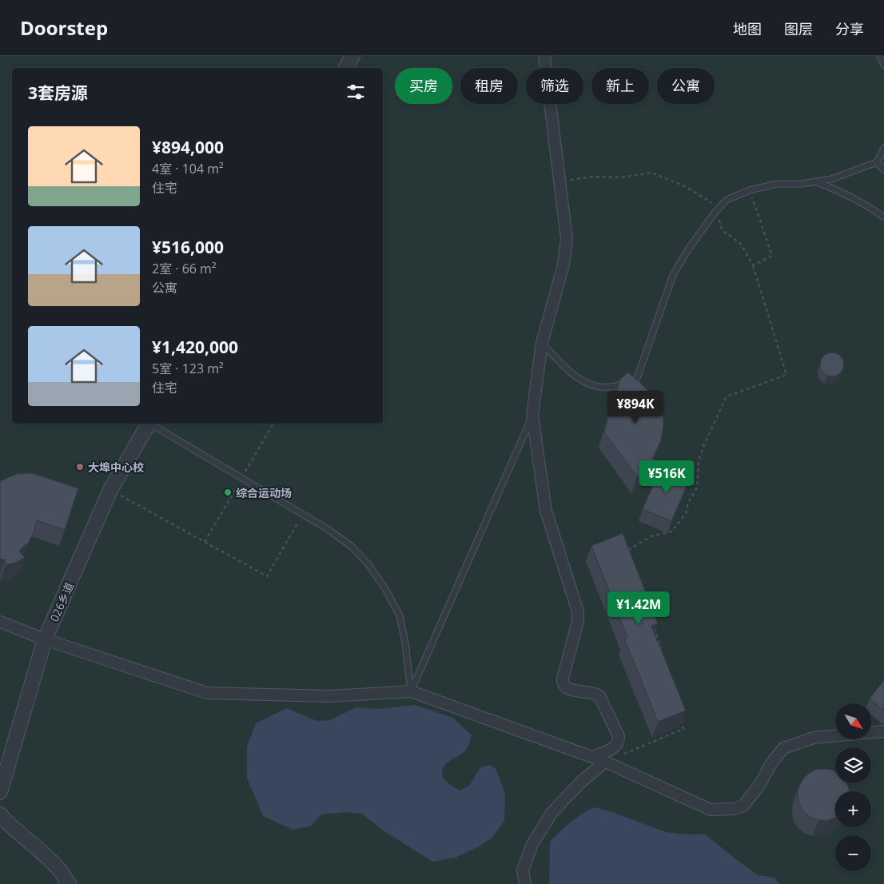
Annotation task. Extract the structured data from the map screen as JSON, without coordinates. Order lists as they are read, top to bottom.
{
  "streets": {
    "street": ["026乡道"]
  },
  "places": ["大埠中心校", "综合运动场"],
  "north": "bottom right",
  "page": {
    "header": "Doorstep",
    "nav": ["地图", "图层", "分享"],
    "chip": [
      "买房",
      "租房",
      "筛选",
      "新上",
      "公寓"
    ],
    "heading": "3套房源",
    "list": [
      {
        "name": "¥894,000",
        "note": "4室 · 104 m² · 住宅"
      },
      {
        "name": "¥516,000",
        "note": "2室 · 66 m² · 公寓"
      },
      {
        "name": "¥1,420,000",
        "note": "5室 · 123 m² · 住宅"
      }
    ],
    "price": ["¥894K", "¥516K", "¥1.42M"],
    "map_buttons": ["+", "−"]
  }
}
